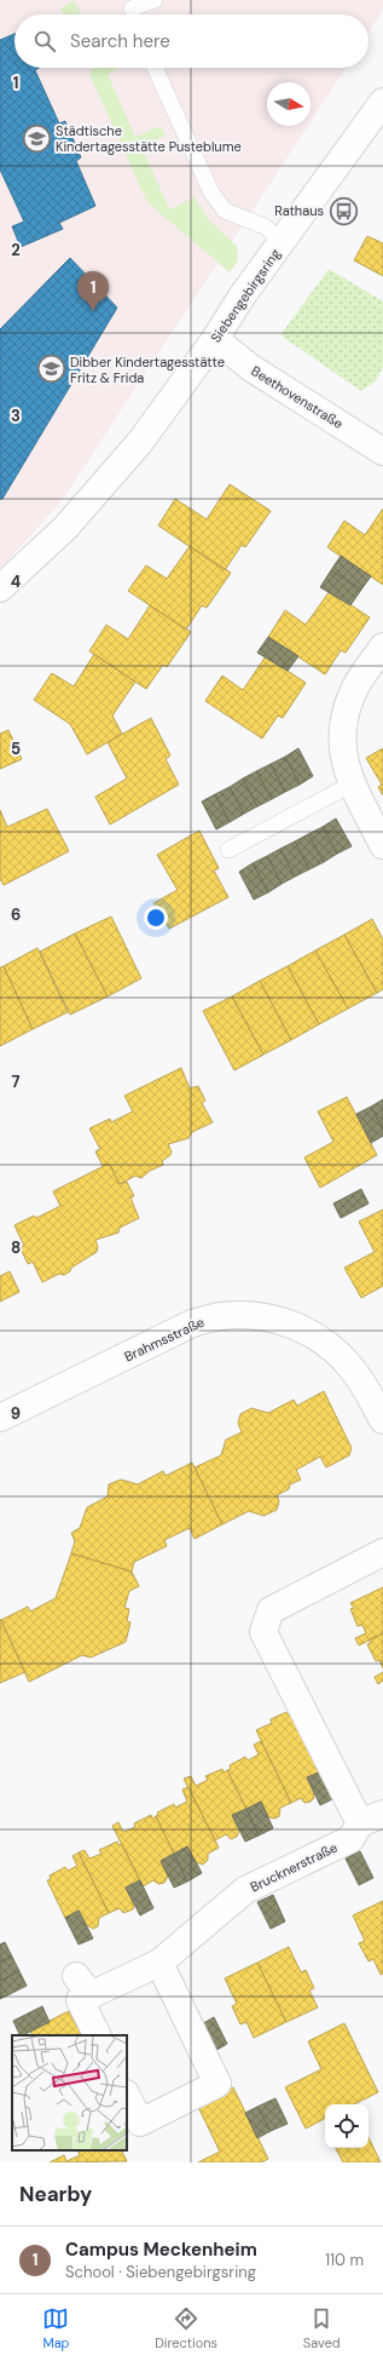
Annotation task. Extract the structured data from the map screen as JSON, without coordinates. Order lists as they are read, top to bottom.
{
  "streets": {
    "street": [
      "Siebengebirgsring",
      "Beethovenstraße",
      "Brahmsstraße",
      "Brucknerstraße"
    ]
  },
  "crossings": [
    ["Siebengebirgsring", "Beethovenstraße"]
  ],
  "places": {
    "school or university": ["Städtische Kindertagesstätte Pusteblume", "Dibber Kindertagesstätte Fritz & Frida"],
    "bus stop": ["Rathaus"]
  },
  "north": "right",
  "page": {
    "search": "Search here",
    "pins": "1",
    "heading": "Nearby",
    "list": [
      {
        "mark": "1",
        "name": "Campus Meckenheim",
        "note": "School · Siebengebirgsring",
        "value": "110 m"
      }
    ],
    "nav": ["Map", "Directions", "Saved"]
  },
  "grid": {
    "rows": [
      "1",
      "2",
      "3",
      "4",
      "5",
      "6",
      "7",
      "8",
      "9"
    ]
  }
}
